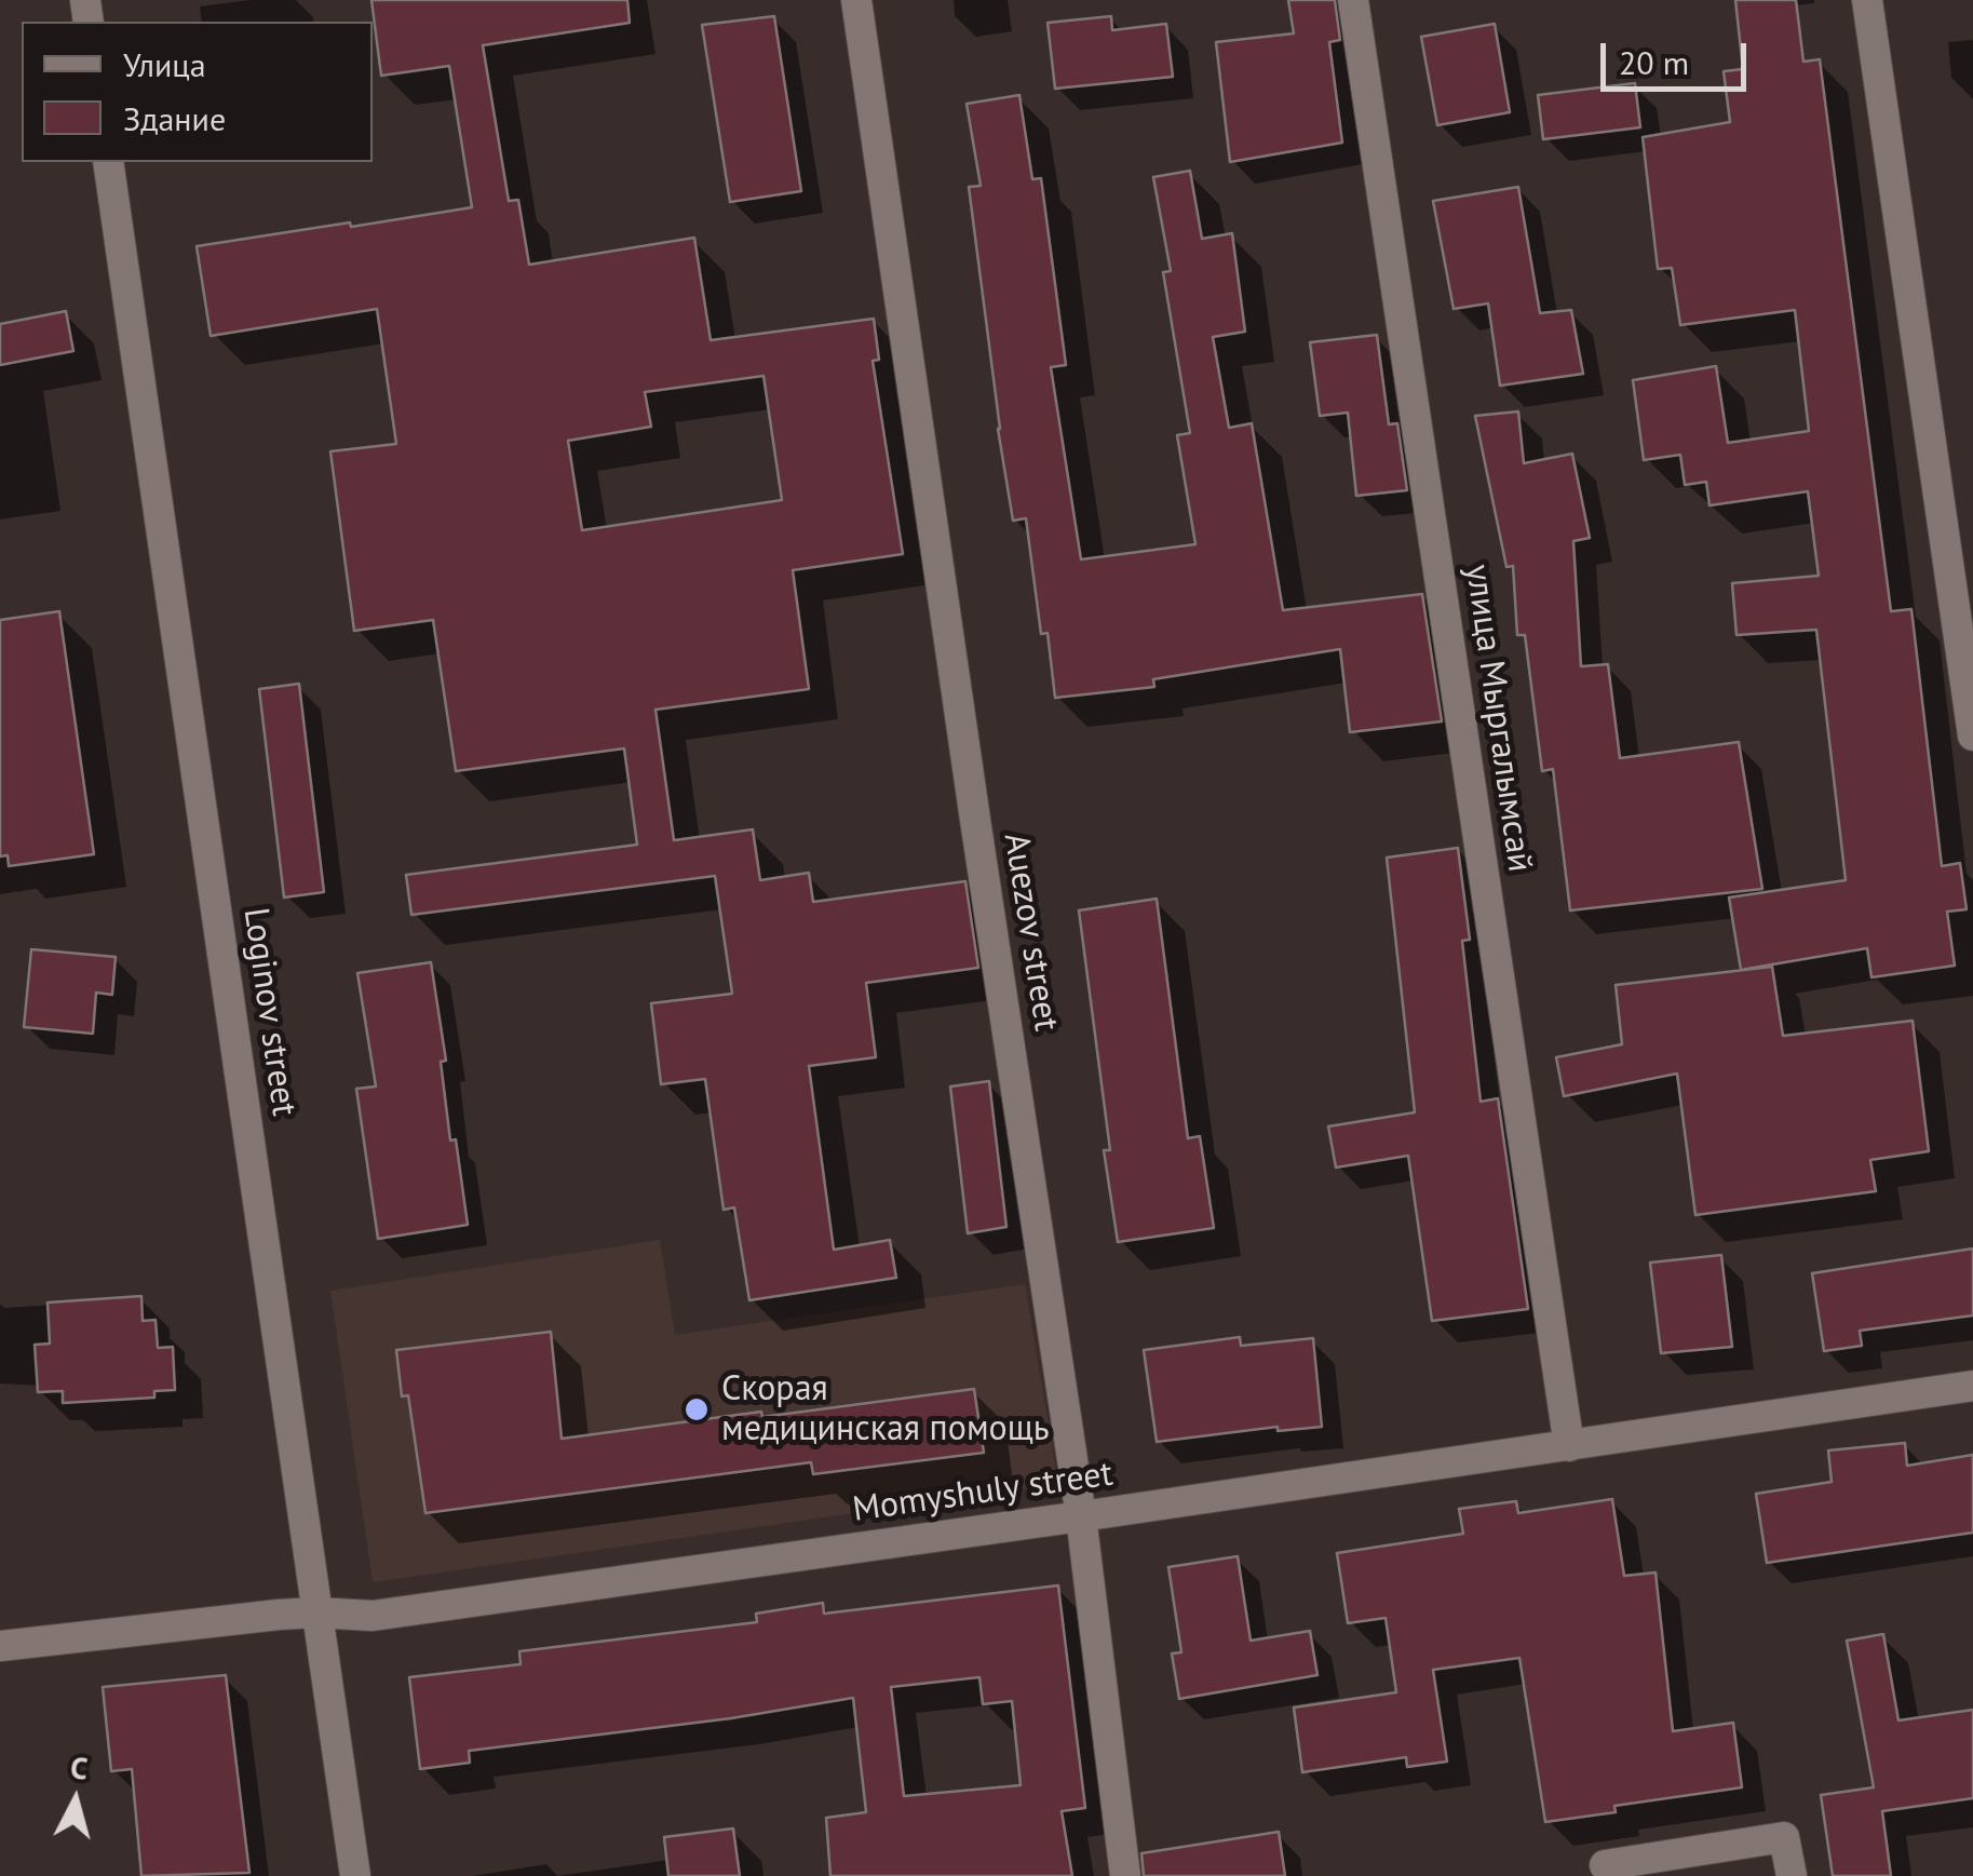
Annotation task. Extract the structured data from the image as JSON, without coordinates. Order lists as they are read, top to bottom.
{
  "streets": {
    "street": [
      "улица Мыргалымсай",
      "Auezov street",
      "Loginov street",
      "Momyshuly street"
    ]
  },
  "crossings": [
    ["улица Мыргалымсай", "Momyshuly street"],
    ["Auezov street", "Momyshuly street"],
    ["Loginov street", "Momyshuly street"]
  ],
  "places": ["Скорая медицинская помощь"],
  "legend": ["Улица", "Здание"],
  "scale_bar": "20 m",
  "north": "top"
}
